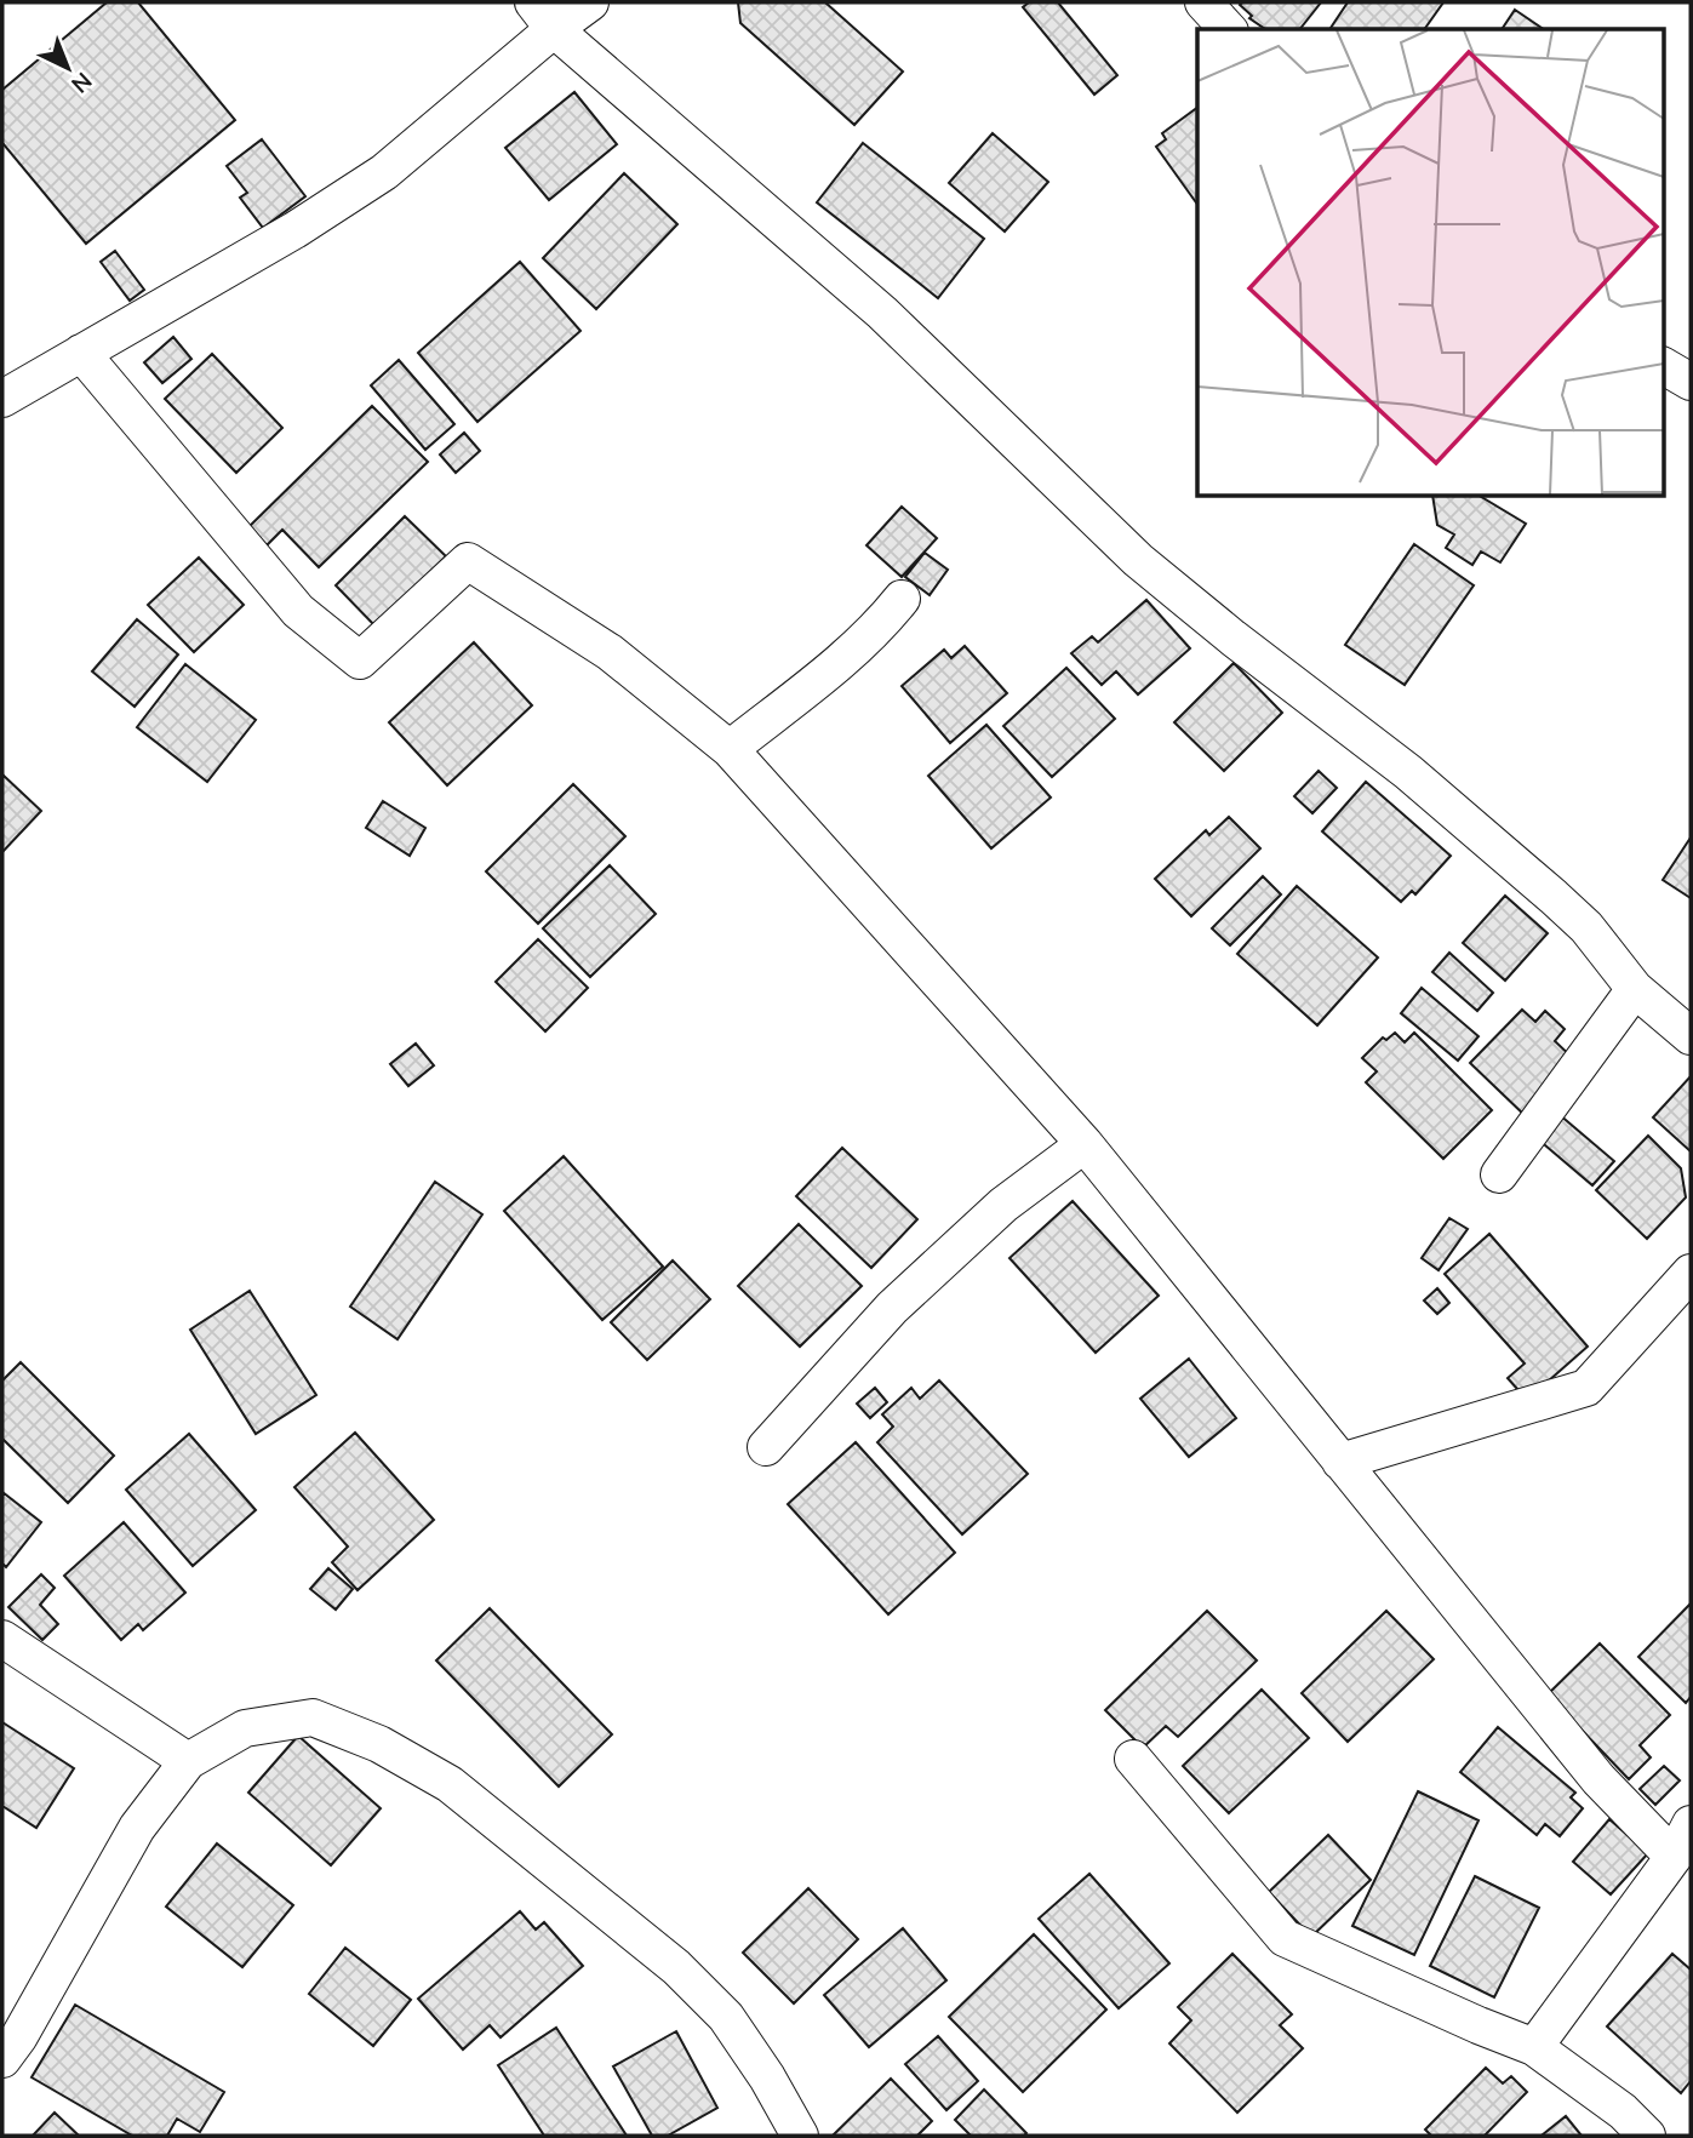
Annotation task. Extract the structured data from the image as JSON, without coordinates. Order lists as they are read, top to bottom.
{
  "north": "bottom right"
}
